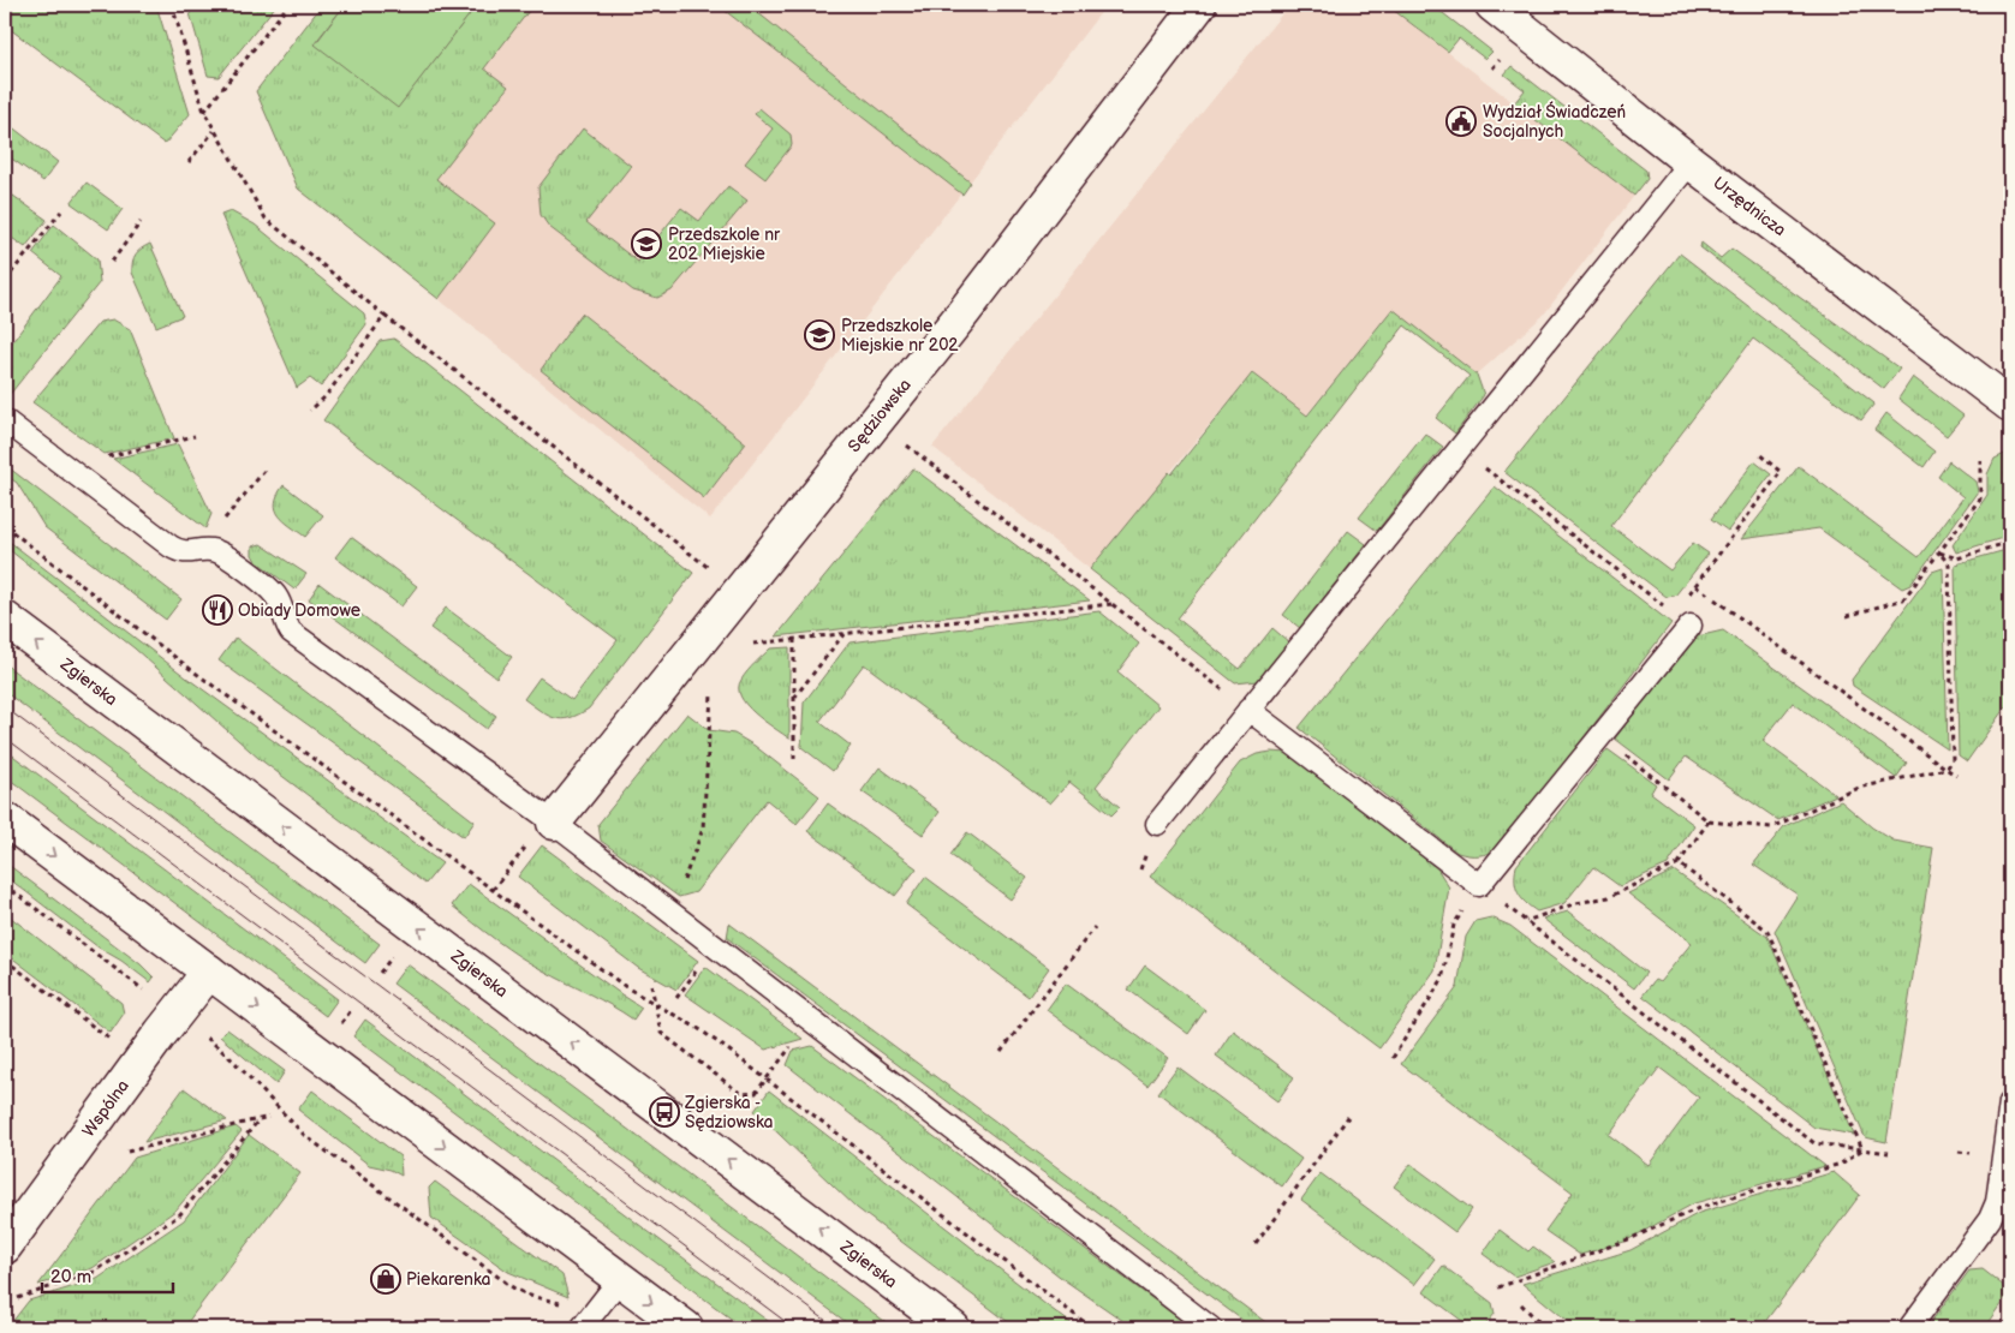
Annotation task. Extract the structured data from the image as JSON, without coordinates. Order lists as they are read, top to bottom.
{
  "streets": {
    "street": [
      "Urzędnicza",
      "Sędziowska",
      "Zgierska",
      "Wspólna"
    ]
  },
  "places": {
    "public building": ["Wydział Świadczeń Socjalnych"],
    "school or university": ["Przedszkole nr 202 Miejskie", "Przedszkole Miejskie nr 202"],
    "restaurant": ["Obiady Domowe"],
    "bus stop": ["Zgierska - Sędziowska"],
    "shop": ["Piekarenka"]
  },
  "scale_bar": "20 m"
}
